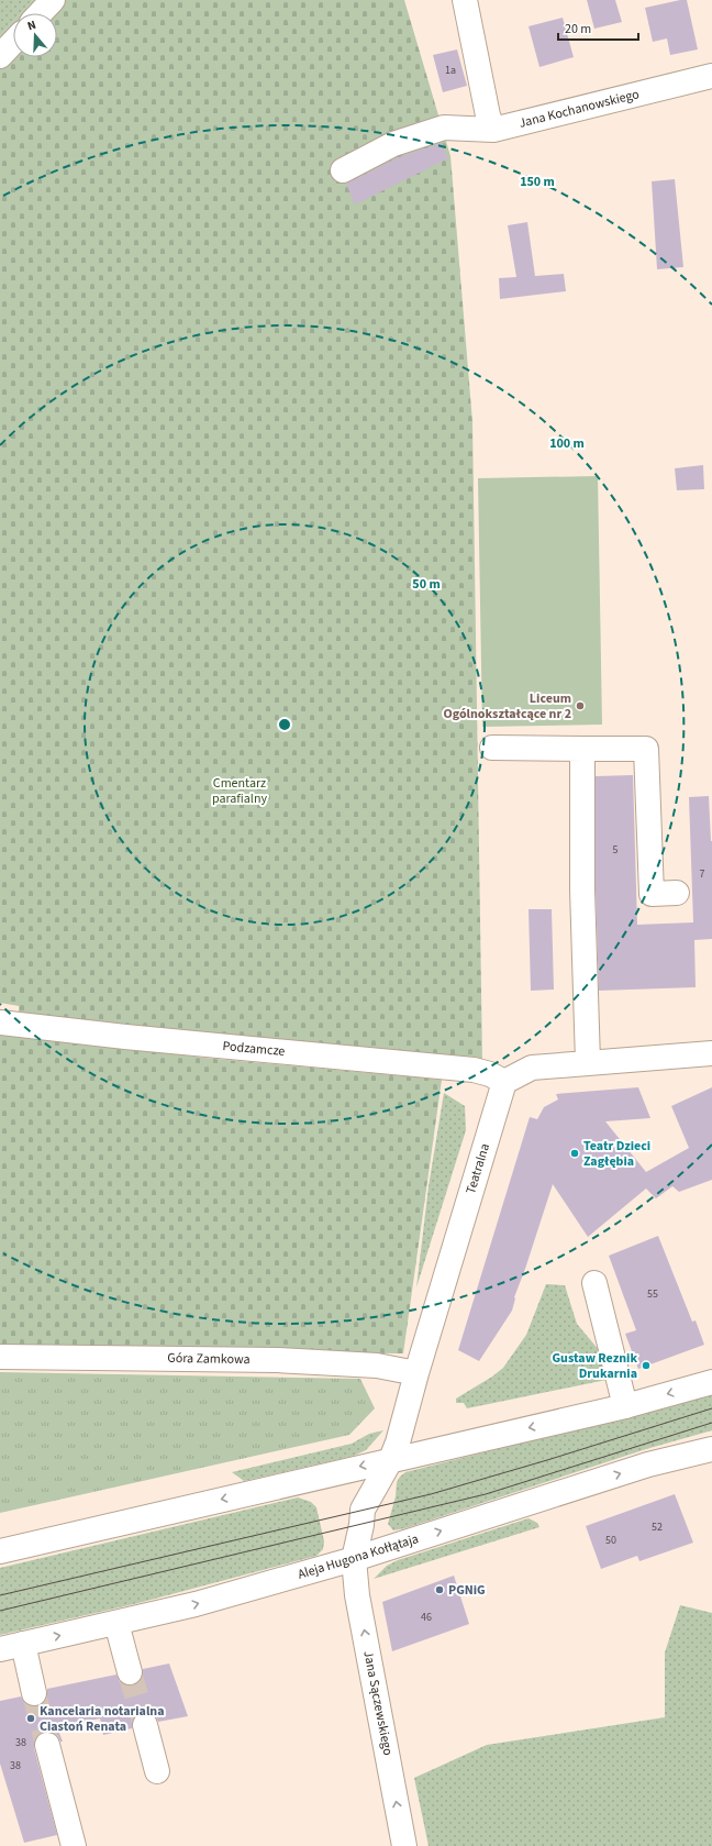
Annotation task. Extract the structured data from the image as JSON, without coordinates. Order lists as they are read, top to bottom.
{
  "streets": {
    "street": [
      "Jana Kochanowskiego",
      "Podzamcze",
      "Teatralna",
      "Góra Zamkowa",
      "Aleja Hugona Kołłątaja",
      "Jana Sączewskiego"
    ]
  },
  "crossings": [
    ["Podzamcze", "Teatralna"],
    ["Teatralna", "Góra Zamkowa"],
    ["Teatralna", "Jana Sączewskiego"],
    ["Aleja Hugona Kołłątaja", "Jana Sączewskiego"]
  ],
  "one_way": ["Jana Sączewskiego"],
  "parks": ["Cmentarz parafialny"],
  "places": [
    "Liceum Ogólnokształcące nr 2",
    "Teatr Dzieci Zagłębia",
    "Gustaw Reznik Drukarnia",
    "PGNiG",
    "Kancelaria notarialna Ciastoń Renata"
  ],
  "house_numbers": [
    "1a",
    "5",
    "7",
    "55",
    "52",
    "50",
    "46",
    "38",
    "38"
  ],
  "scale_bar": "20 m",
  "north": "top",
  "rings": ["150 m", "100 m", "50 m"]
}
